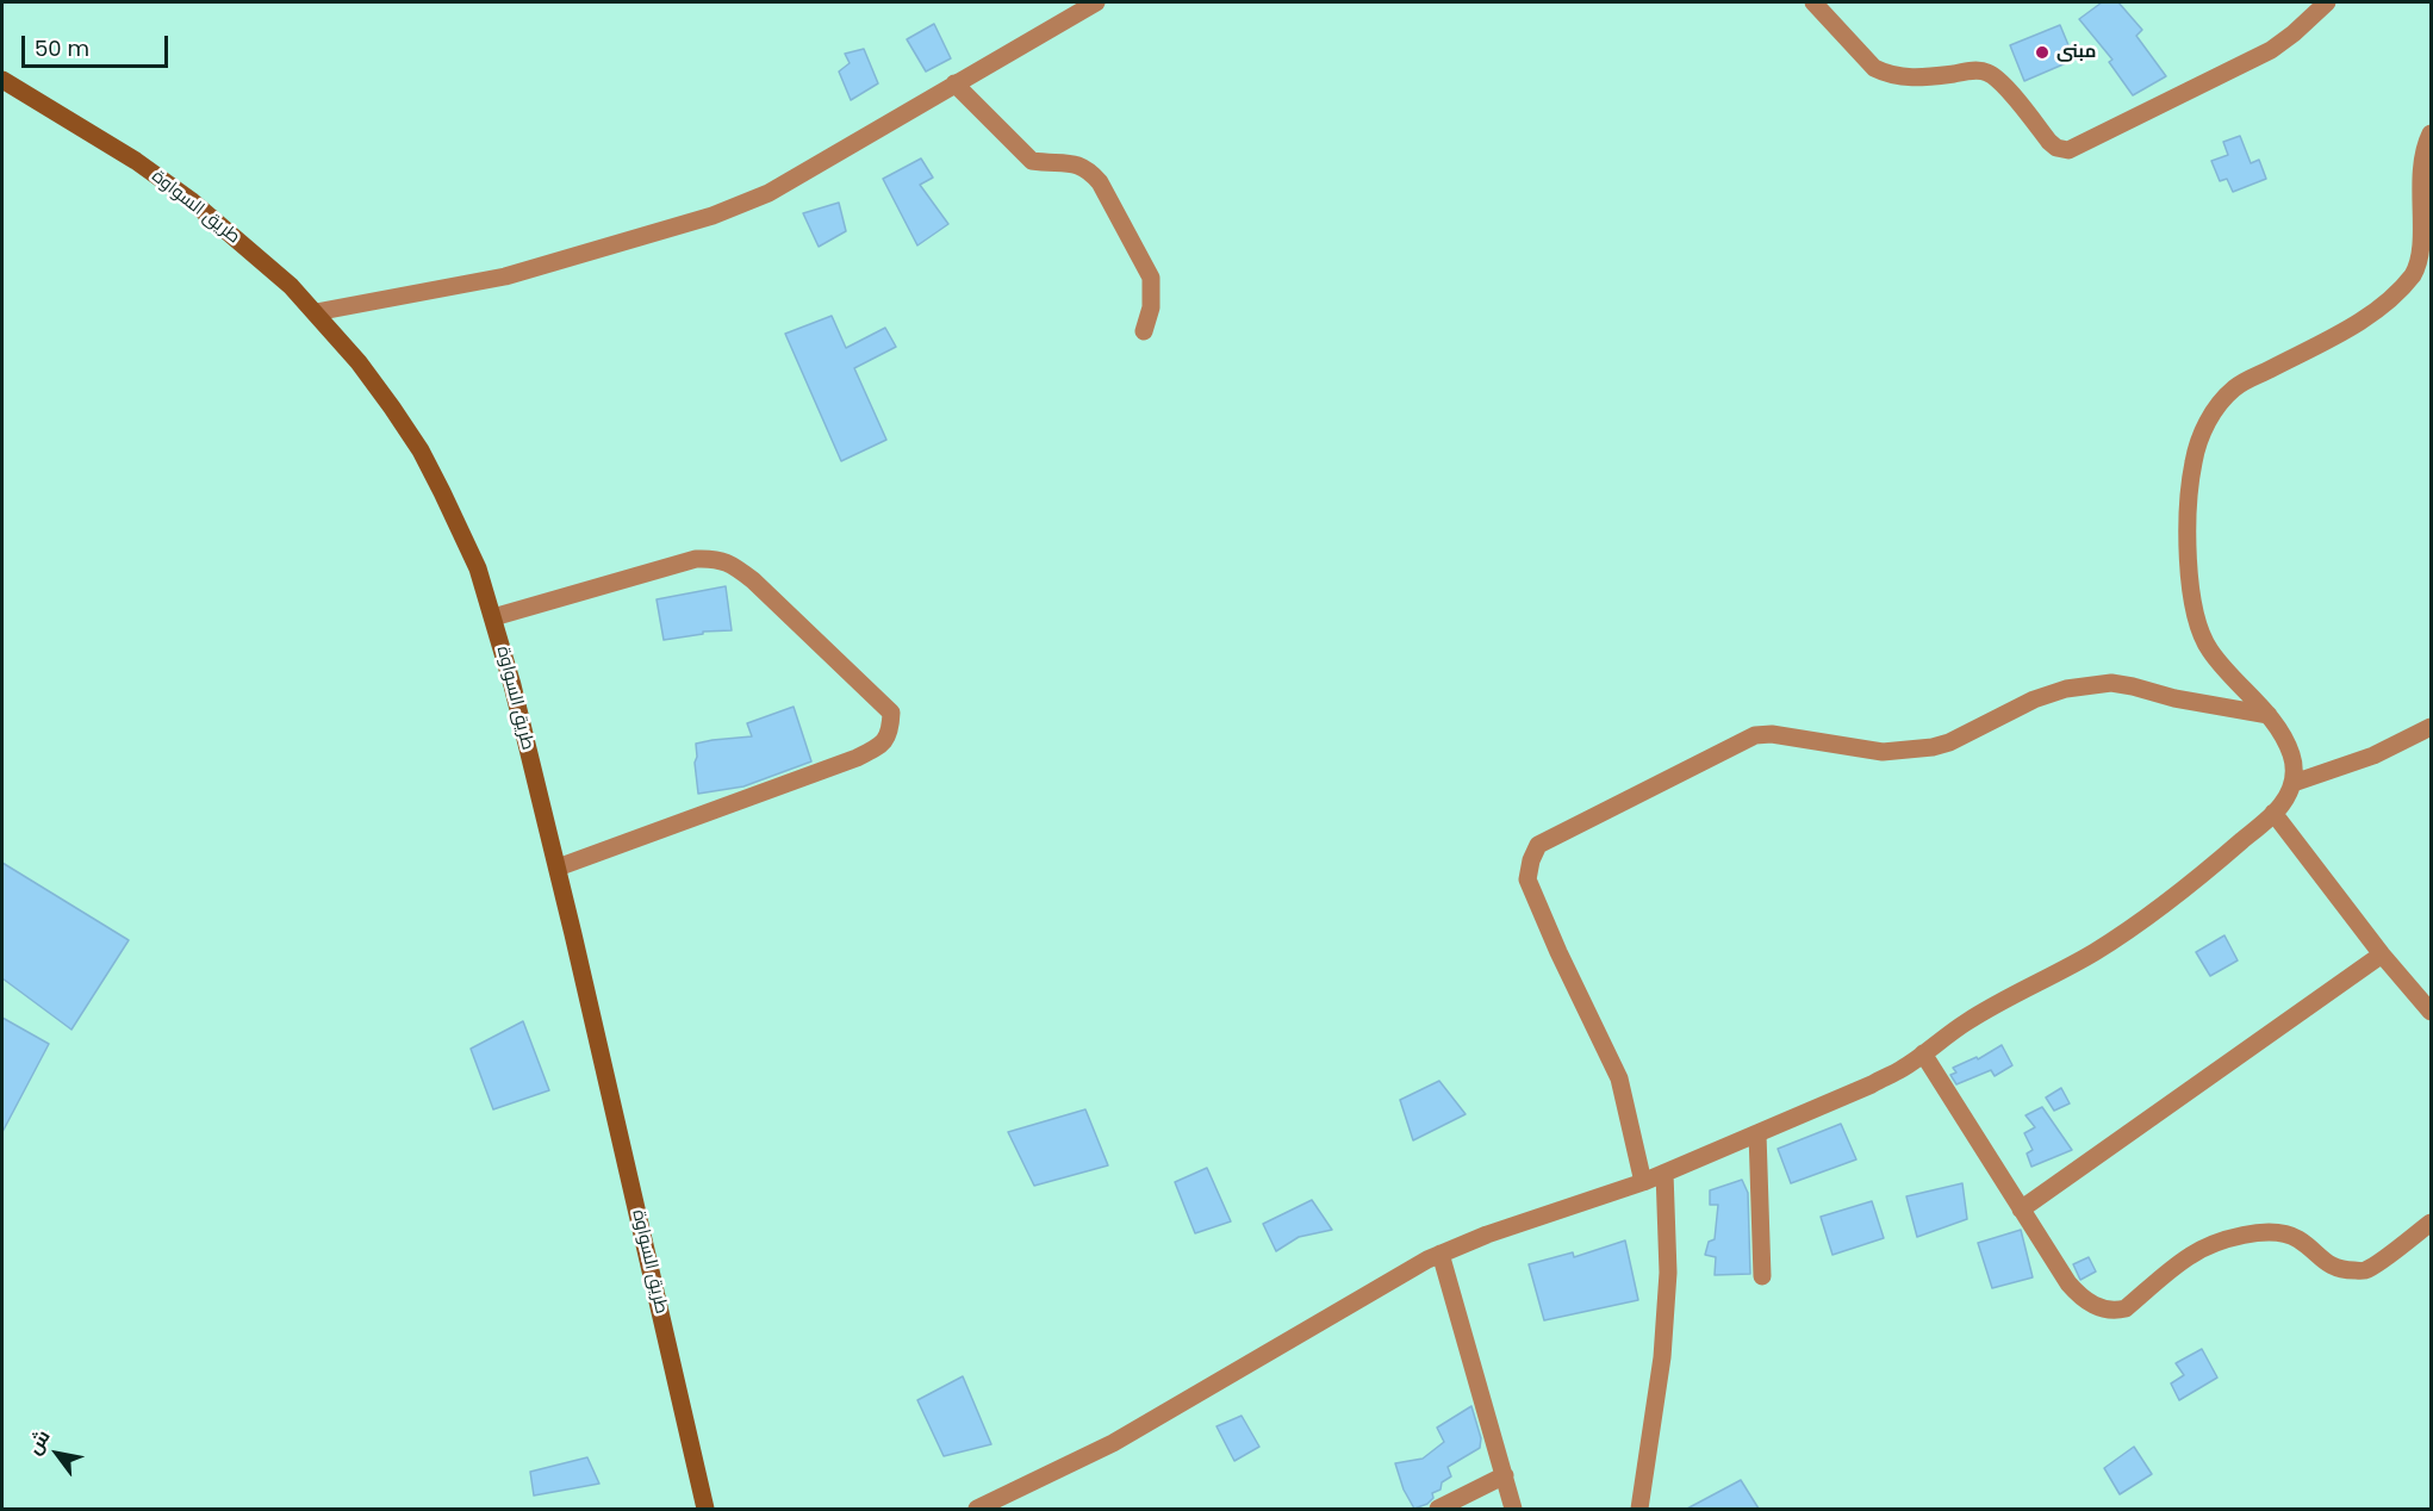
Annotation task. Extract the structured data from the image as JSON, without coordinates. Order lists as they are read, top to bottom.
{
  "streets": {
    "street": ["طريق السواوة"]
  },
  "places": ["مبنى"],
  "scale_bar": "50 m",
  "north": "top left"
}
